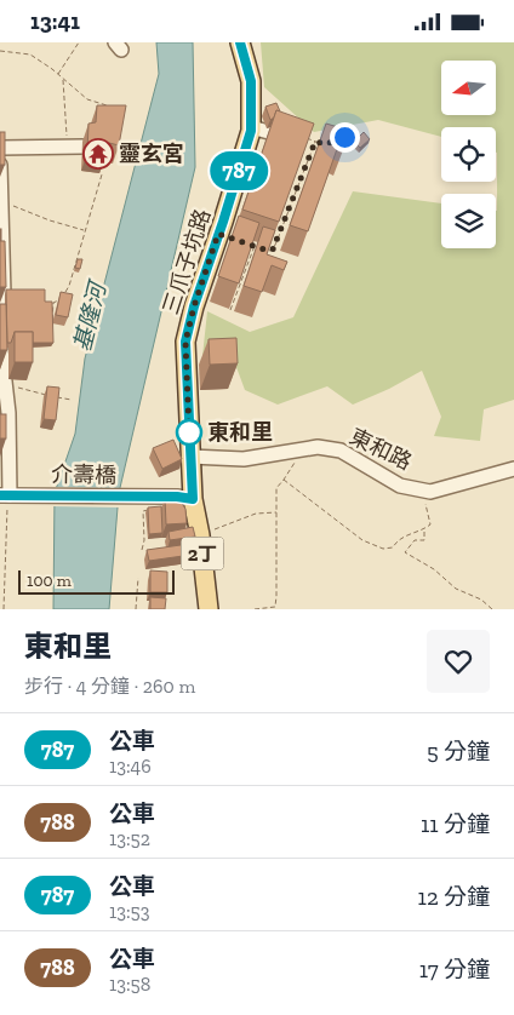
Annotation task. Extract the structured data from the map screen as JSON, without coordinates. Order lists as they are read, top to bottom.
{
  "streets": {
    "main road": ["三爪子坑路", "2丁"],
    "street": ["東和路", "介壽橋"]
  },
  "crossings": [
    ["三爪子坑路", "東和路"],
    ["三爪子坑路", "介壽橋"],
    ["三爪子坑路", "2丁"],
    ["介壽橋", "2丁"]
  ],
  "water": ["基隆河"],
  "places": {
    "temple": ["靈玄宮"],
    "other": ["東和里"]
  },
  "lines": ["bus line 787"],
  "scale_bar": "100 m",
  "north": "left",
  "page": {
    "status": "13:41",
    "on_map": "787",
    "scale": "100 m",
    "heading": ["東和里", "步行 · 4 分鐘 · 260 m"],
    "list": [
      {
        "mark": "787",
        "name": "公車",
        "note": "13:46",
        "value": "5 分鐘"
      },
      {
        "mark": "788",
        "name": "公車",
        "note": "13:52",
        "value": "11 分鐘"
      },
      {
        "mark": "787",
        "name": "公車",
        "note": "13:53",
        "value": "12 分鐘"
      },
      {
        "mark": "788",
        "name": "公車",
        "note": "13:58",
        "value": "17 分鐘"
      }
    ]
  }
}
